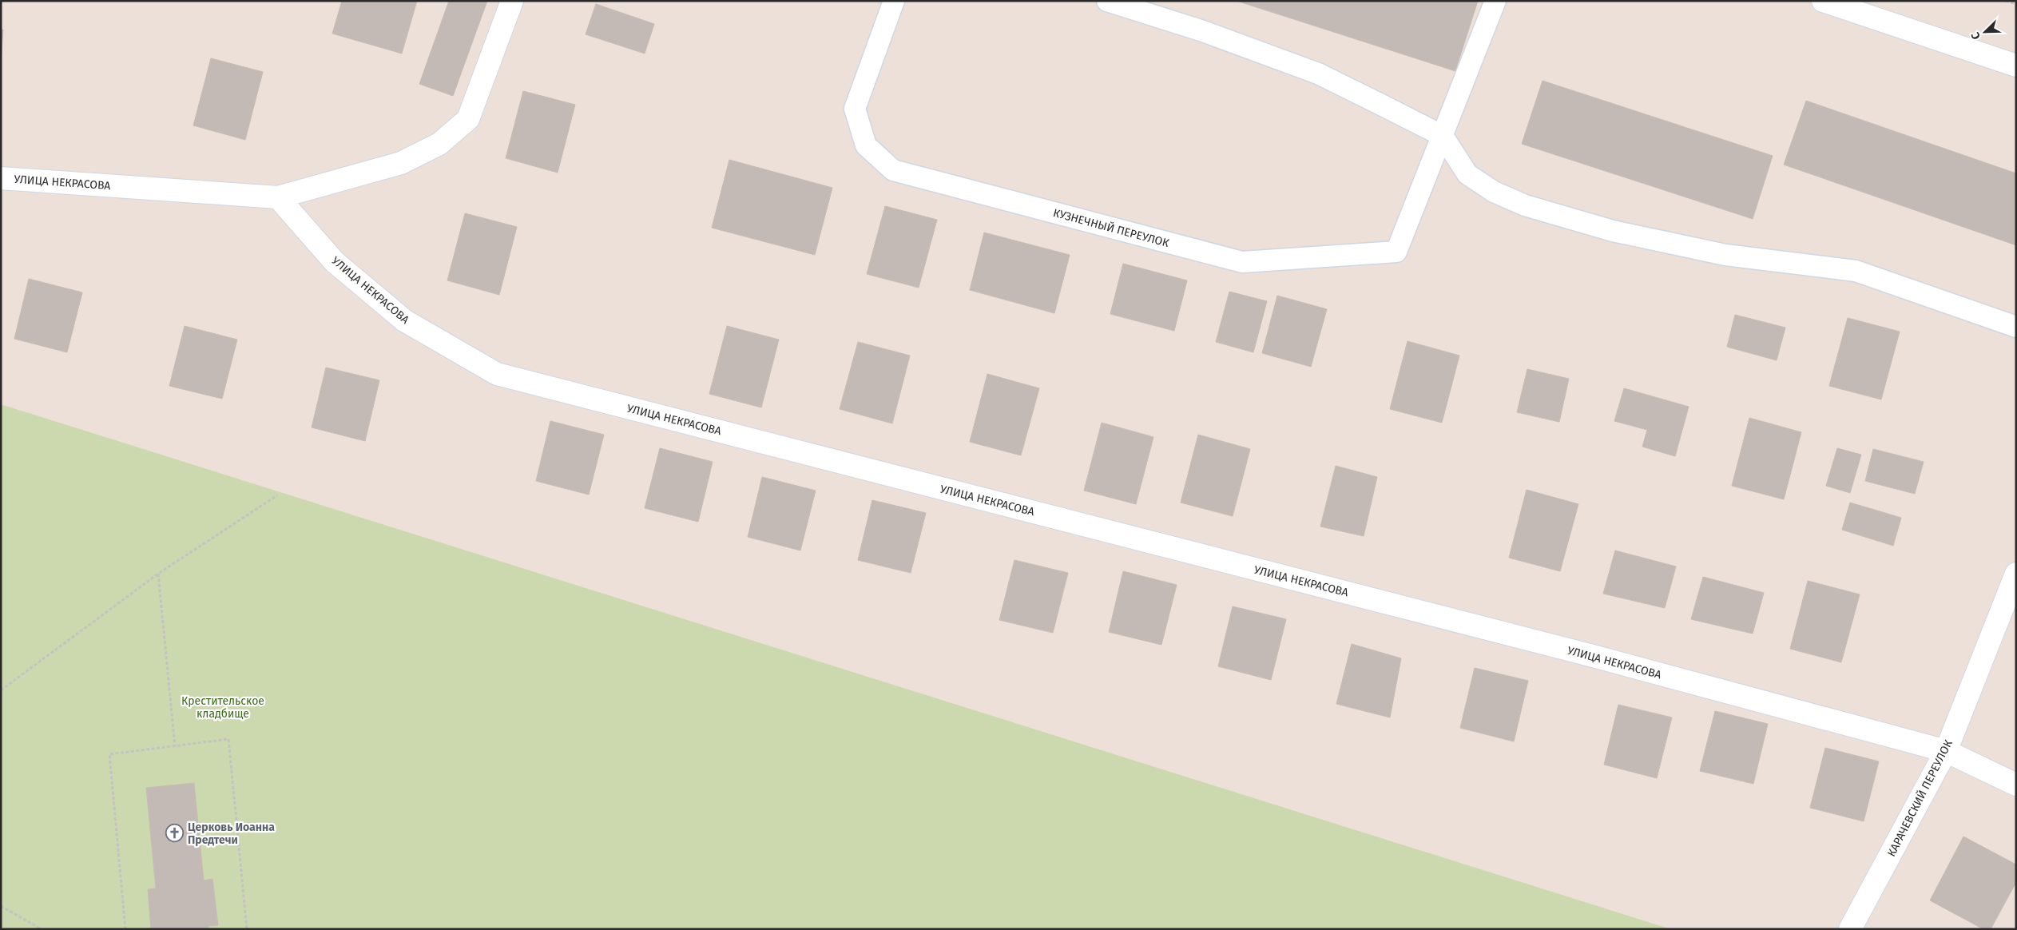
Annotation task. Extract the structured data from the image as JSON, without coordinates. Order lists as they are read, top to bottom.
{
  "streets": {
    "street": ["УЛИЦА НЕКРАСОВА", "КАРАЧЕВСКИЙ ПЕРЕУЛОК"],
    "lane": ["КУЗНЕЧНЫЙ ПЕРЕУЛОК"]
  },
  "crossings": [
    ["УЛИЦА НЕКРАСОВА", "КАРАЧЕВСКИЙ ПЕРЕУЛОК"]
  ],
  "parks": ["Крестительское кладбище"],
  "places": {
    "church": ["Церковь Иоанна Предтечи"]
  },
  "north": "bottom left"
}
